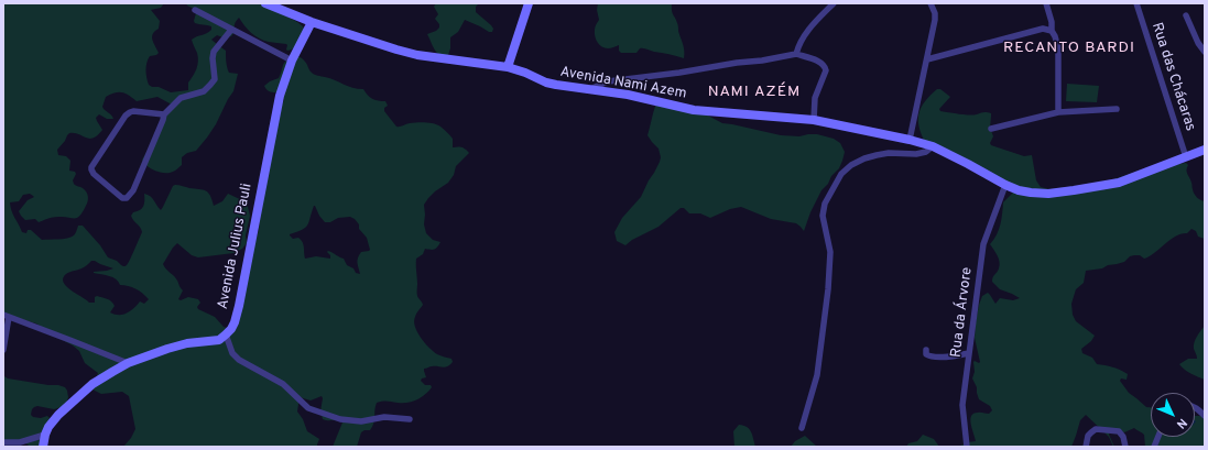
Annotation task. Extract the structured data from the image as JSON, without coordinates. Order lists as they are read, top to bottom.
{
  "streets": {
    "street": [
      "Rua das Chácaras",
      "Avenida Nami Azem",
      "Avenida Julius Pauli",
      "Rua da Árvore"
    ]
  },
  "crossings": [
    ["Rua das Chácaras", "Avenida Nami Azem"],
    ["Avenida Nami Azem", "Avenida Julius Pauli"],
    ["Avenida Nami Azem", "Rua da Árvore"]
  ],
  "districts": ["RECANTO BARDI", "NAMI AZÉM"],
  "north": "bottom right"
}
